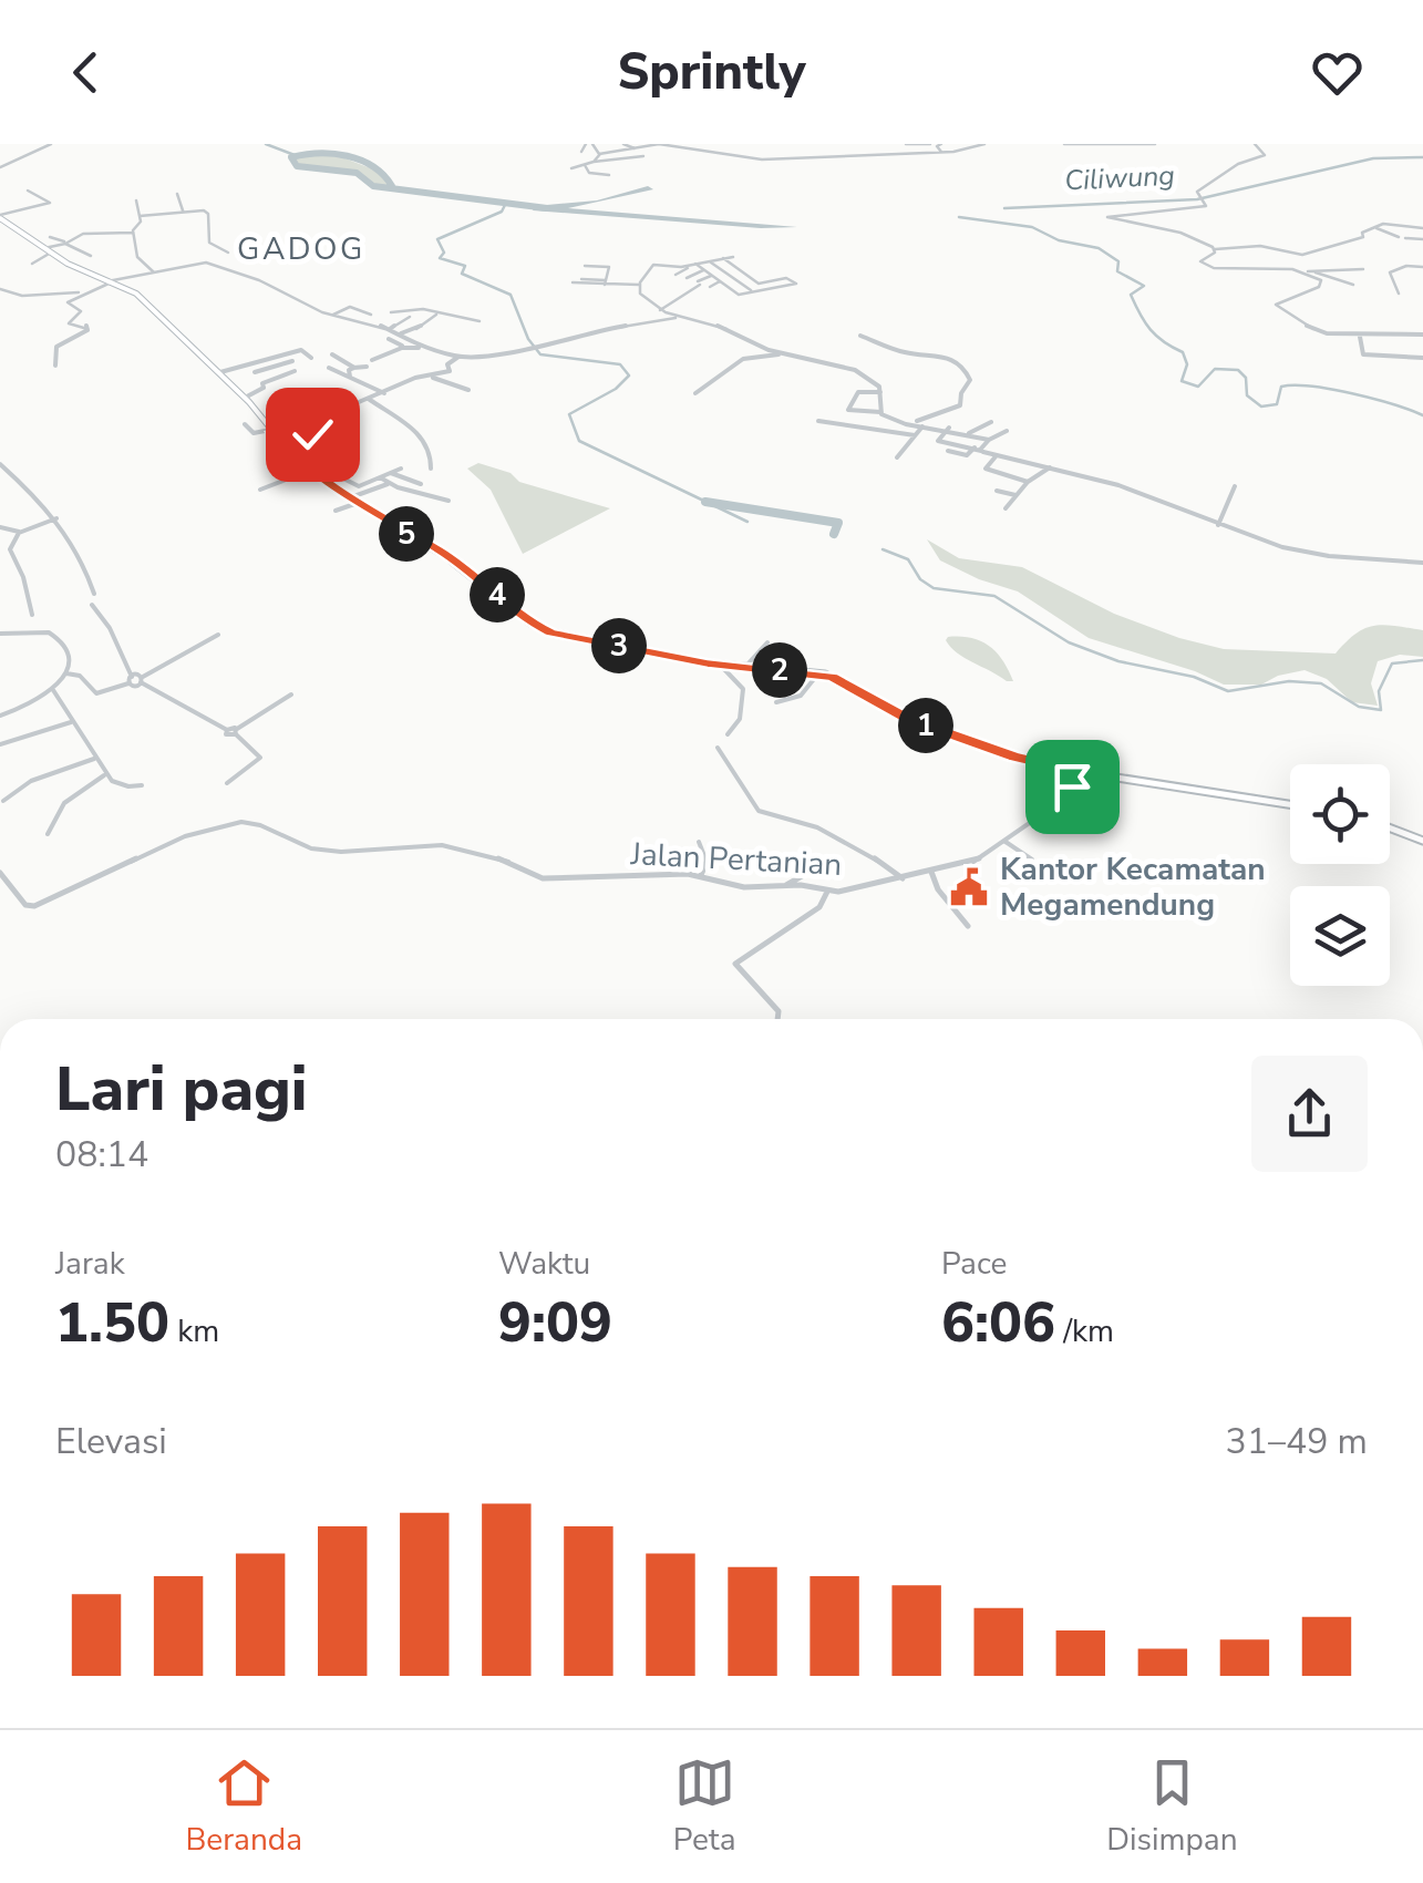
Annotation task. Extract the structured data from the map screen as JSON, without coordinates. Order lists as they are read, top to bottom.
{
  "streets": {
    "street": ["Jalan Pertanian"]
  },
  "districts": ["GADOG"],
  "water": ["Ciliwung"],
  "places": {
    "public building": ["Kantor Kecamatan Megamendung"]
  },
  "page": {
    "header": "Sprintly",
    "pins": [
      "5",
      "4",
      "3",
      "2",
      "1"
    ],
    "heading": ["Lari pagi", "08:14"],
    "stats": [
      ["Jarak", "1.50 km"],
      ["Waktu", "9:09"],
      ["Pace", "6:06 /km"]
    ],
    "chart": ["Elevasi", "31–49 m"],
    "tabs": ["Beranda", "Peta", "Disimpan"]
  }
}
